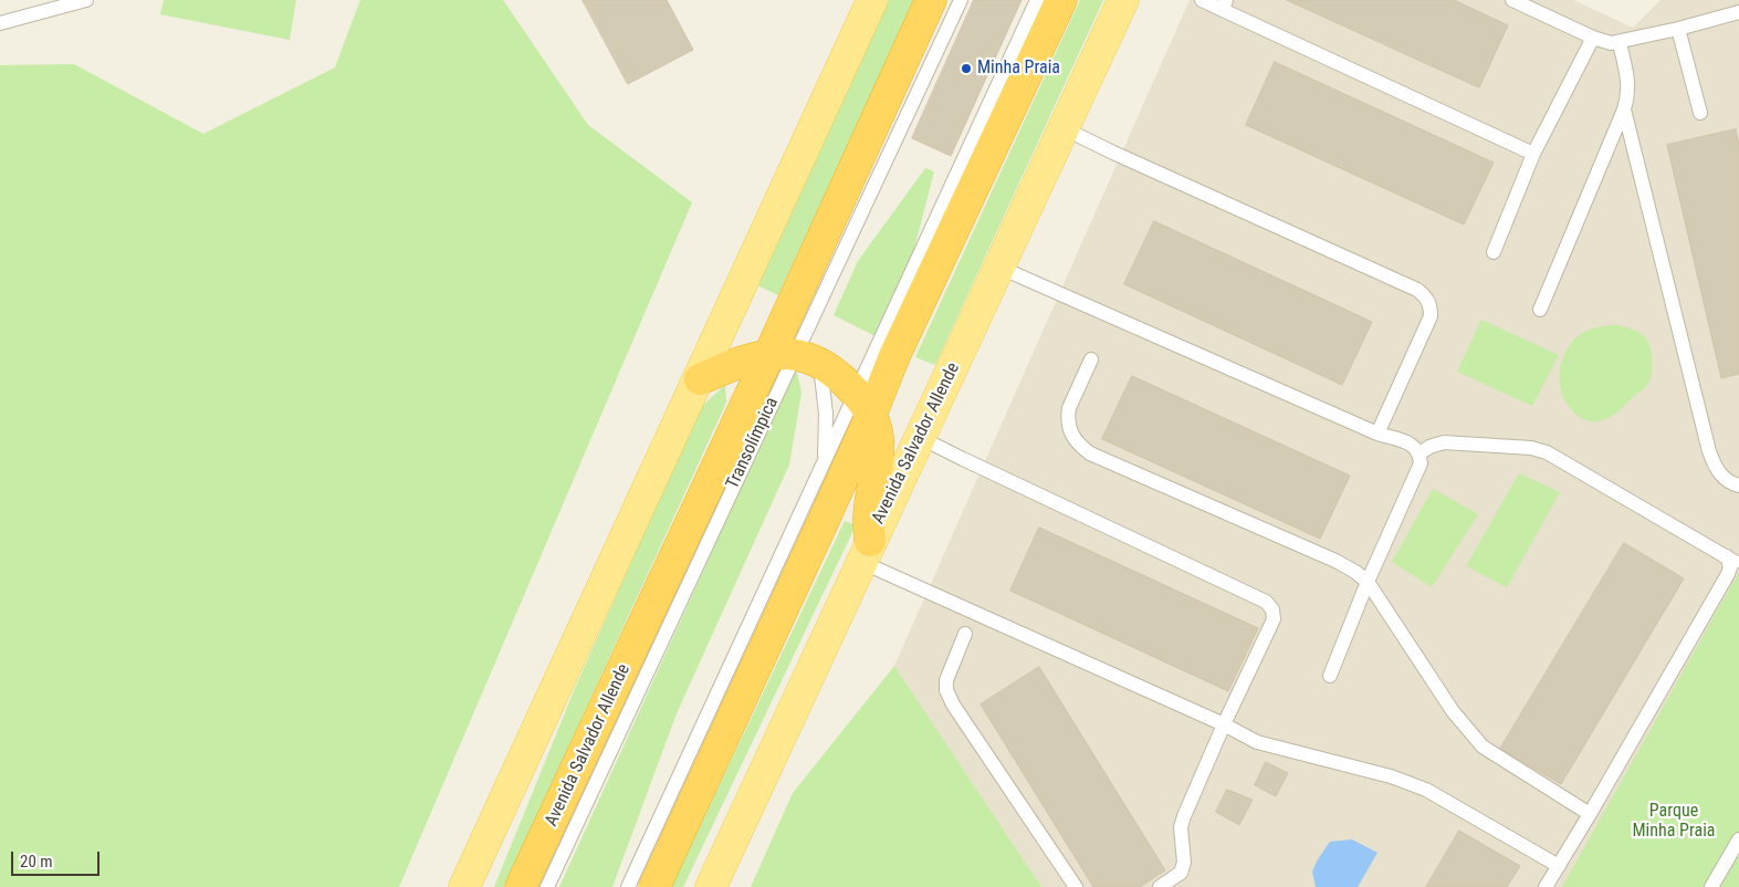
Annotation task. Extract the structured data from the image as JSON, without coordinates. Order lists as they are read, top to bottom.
{
  "streets": {
    "highway": ["Avenida Salvador Allende"],
    "lane": ["Transolímpica"]
  },
  "crossings": [
    ["Transolímpica", "Avenida Salvador Allende"]
  ],
  "parks": ["Parque Minha Praia"],
  "places": ["Minha Praia"],
  "scale_bar": "20 m"
}
